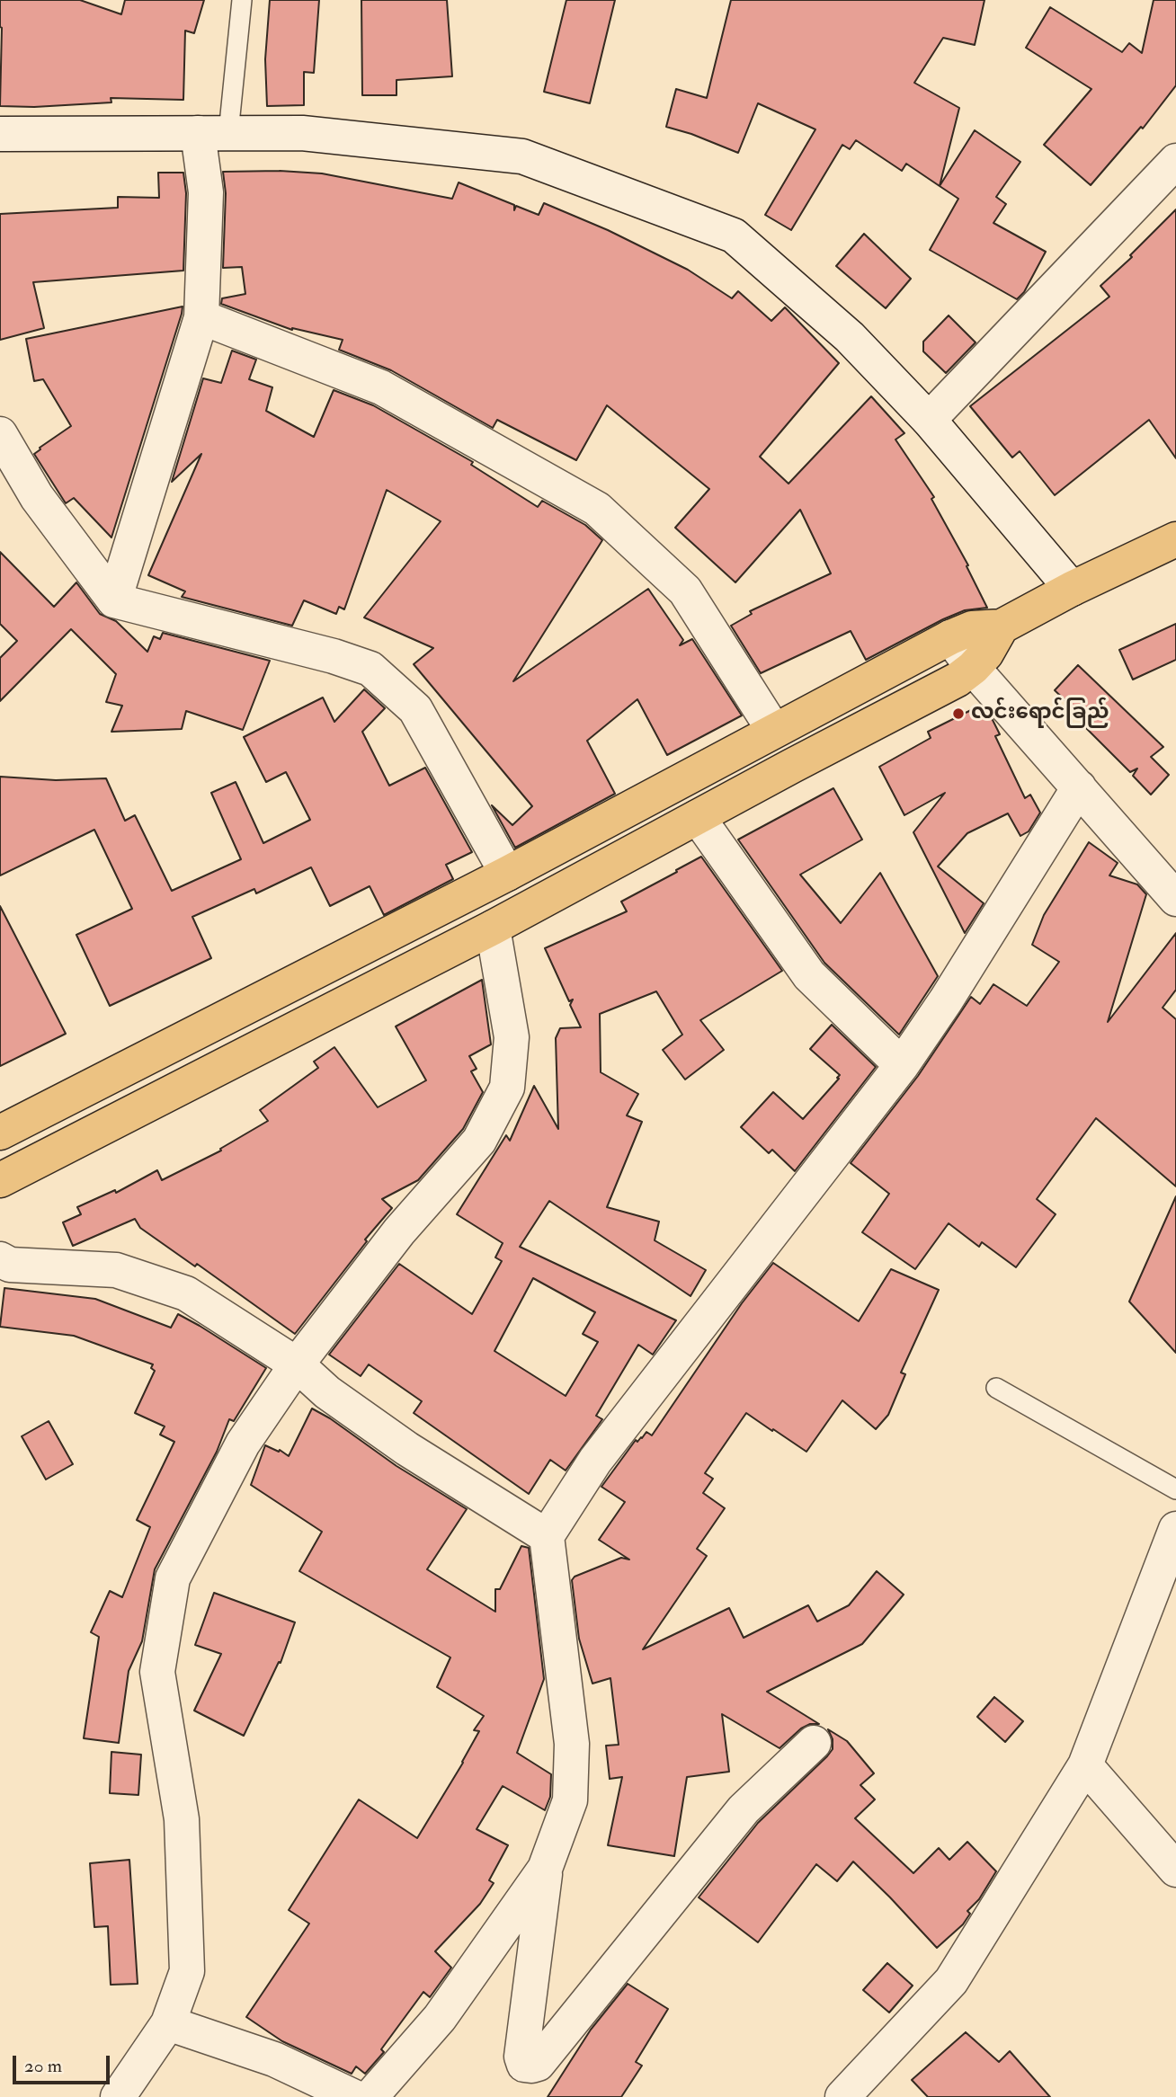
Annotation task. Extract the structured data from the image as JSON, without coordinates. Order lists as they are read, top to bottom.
{
  "places": ["လင်းရောင်ခြည်"],
  "scale_bar": "20 m"
}
